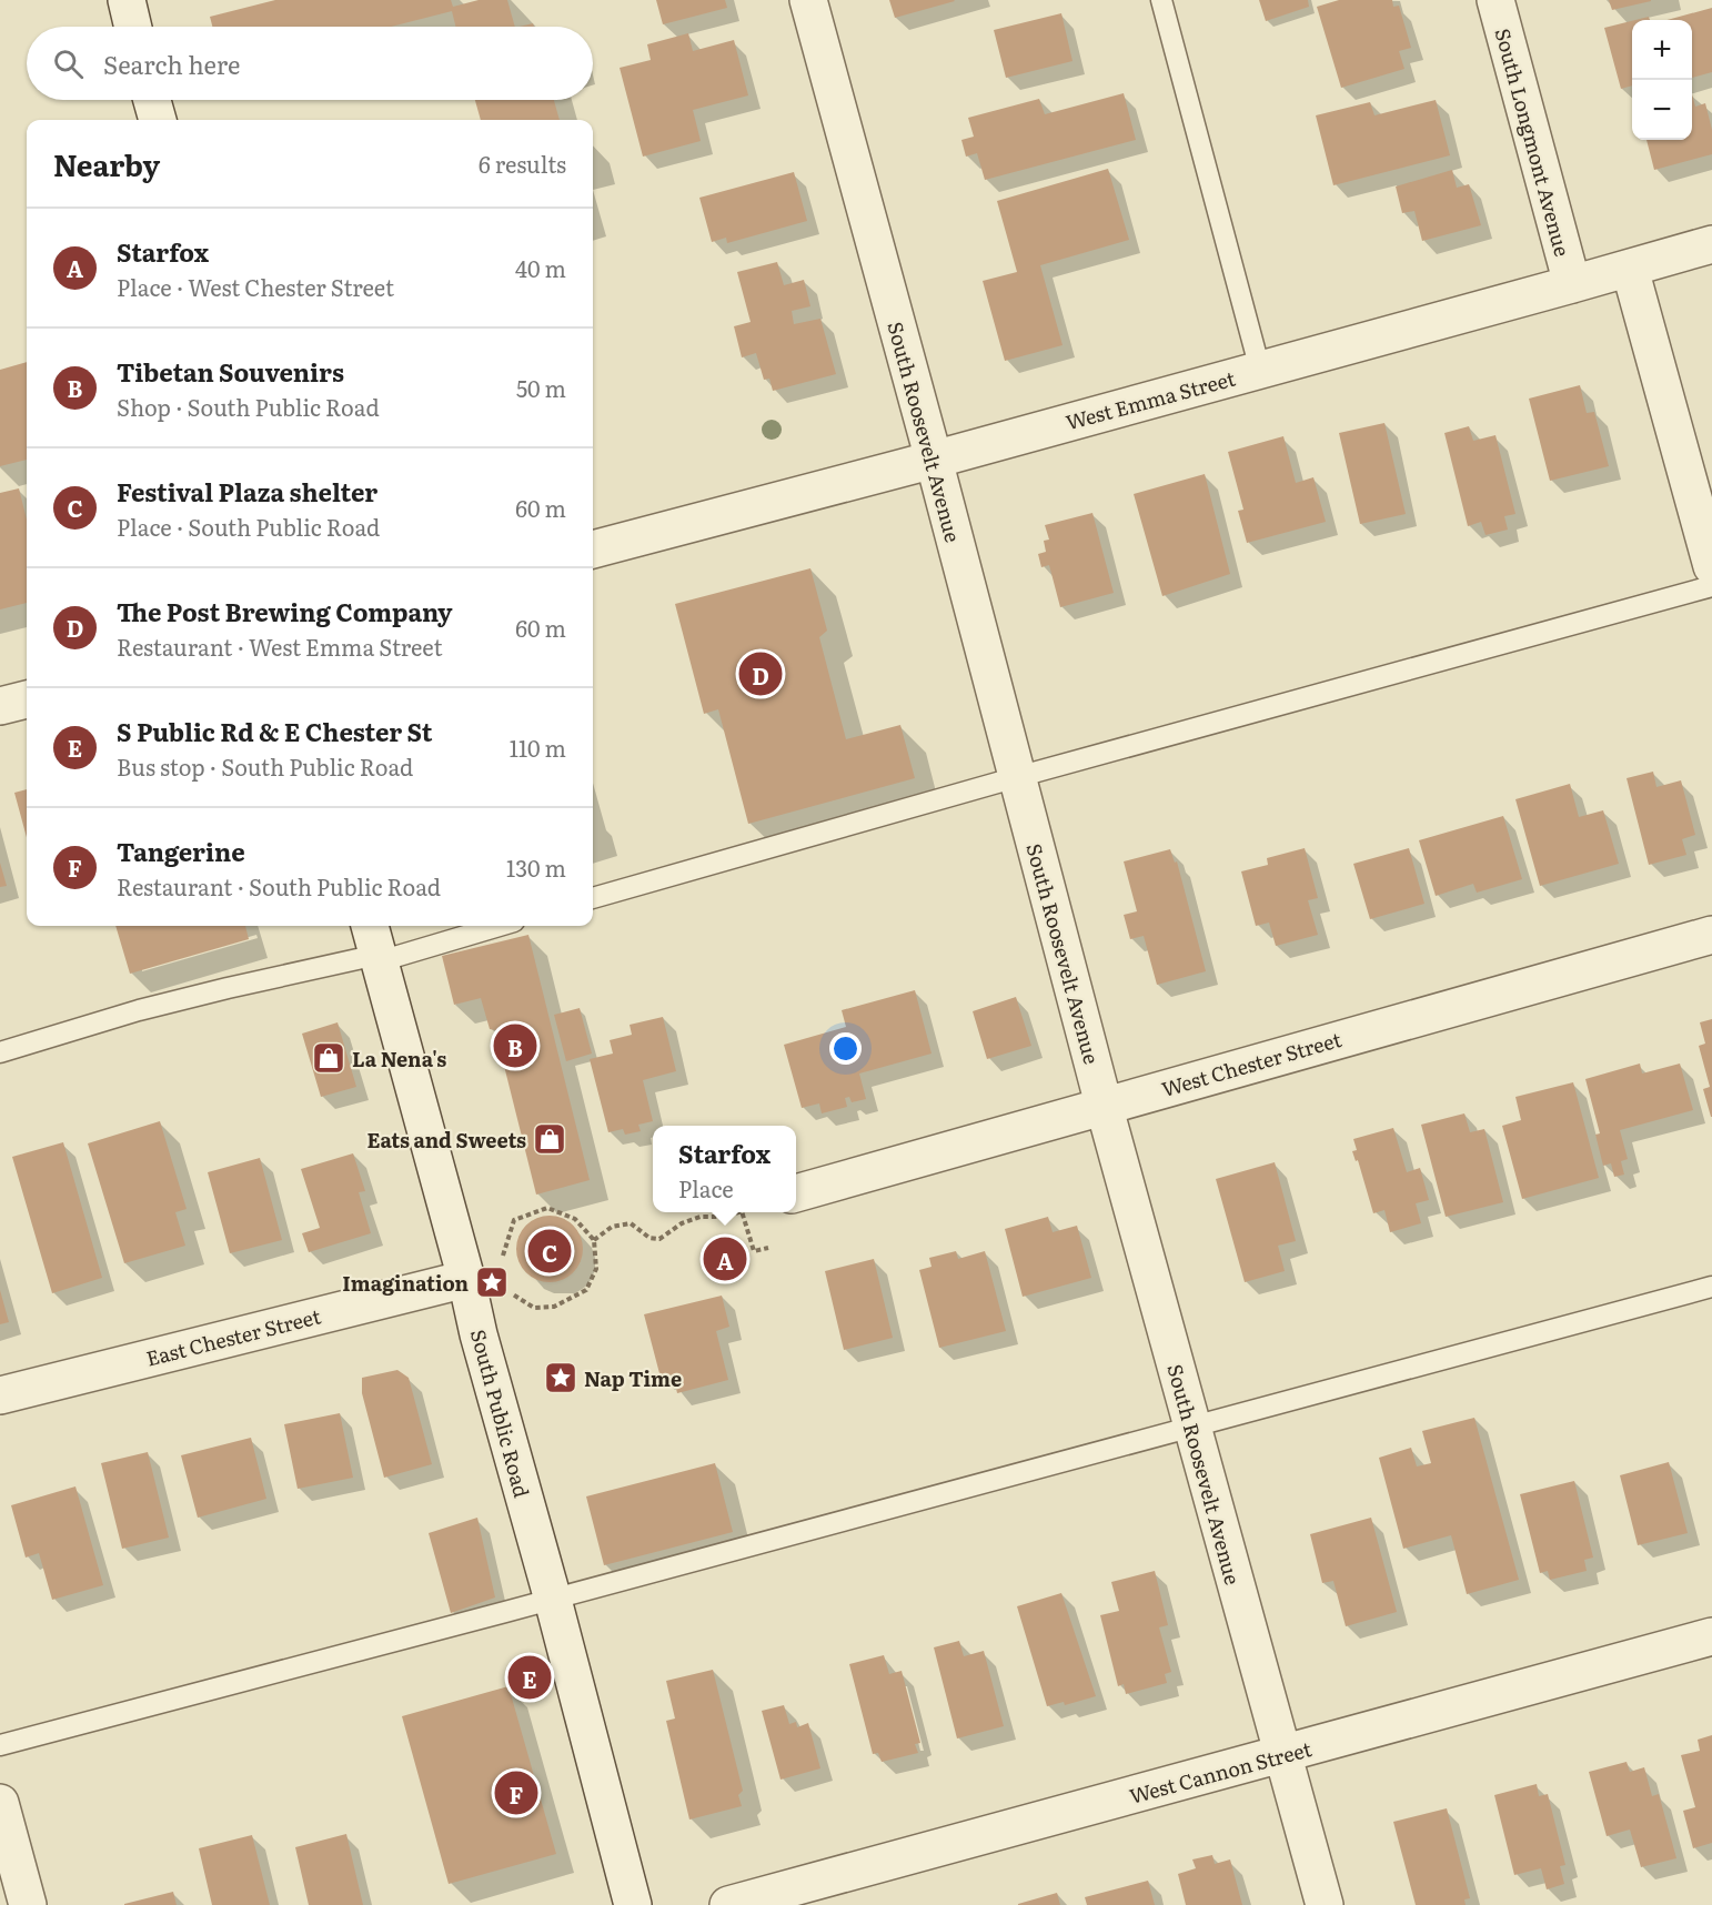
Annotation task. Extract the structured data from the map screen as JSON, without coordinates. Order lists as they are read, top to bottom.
{
  "streets": {
    "street": [
      "South Longmont Avenue",
      "West Emma Street",
      "South Roosevelt Avenue",
      "West Chester Street",
      "East Chester Street",
      "South Public Road",
      "West Cannon Street"
    ]
  },
  "crossings": [
    ["South Longmont Avenue", "West Emma Street"],
    ["West Emma Street", "South Roosevelt Avenue"],
    ["South Roosevelt Avenue", "West Chester Street"],
    ["South Roosevelt Avenue", "West Cannon Street"],
    ["East Chester Street", "South Public Road"]
  ],
  "places": {
    "shop": ["La Nena's", "Eats and Sweets"],
    "place": ["Imagination", "Nap Time"]
  },
  "page": {
    "map_buttons": ["+", "−"],
    "search": "Search here",
    "heading": ["Nearby", "6 results"],
    "list": [
      {
        "mark": "A",
        "name": "Starfox",
        "note": "Place · West Chester Street",
        "value": "40 m"
      },
      {
        "mark": "B",
        "name": "Tibetan Souvenirs",
        "note": "Shop · South Public Road",
        "value": "50 m"
      },
      {
        "mark": "C",
        "name": "Festival Plaza shelter",
        "note": "Place · South Public Road",
        "value": "60 m"
      },
      {
        "mark": "D",
        "name": "The Post Brewing Company",
        "note": "Restaurant · West Emma Street",
        "value": "60 m"
      },
      {
        "mark": "E",
        "name": "S Public Rd & E Chester St",
        "note": "Bus stop · South Public Road",
        "value": "110 m"
      },
      {
        "mark": "F",
        "name": "Tangerine",
        "note": "Restaurant · South Public Road",
        "value": "130 m"
      }
    ],
    "pins": [
      "D",
      "B",
      "C",
      "A",
      "E",
      "F"
    ],
    "popup": ["Starfox", "Place"]
  }
}
